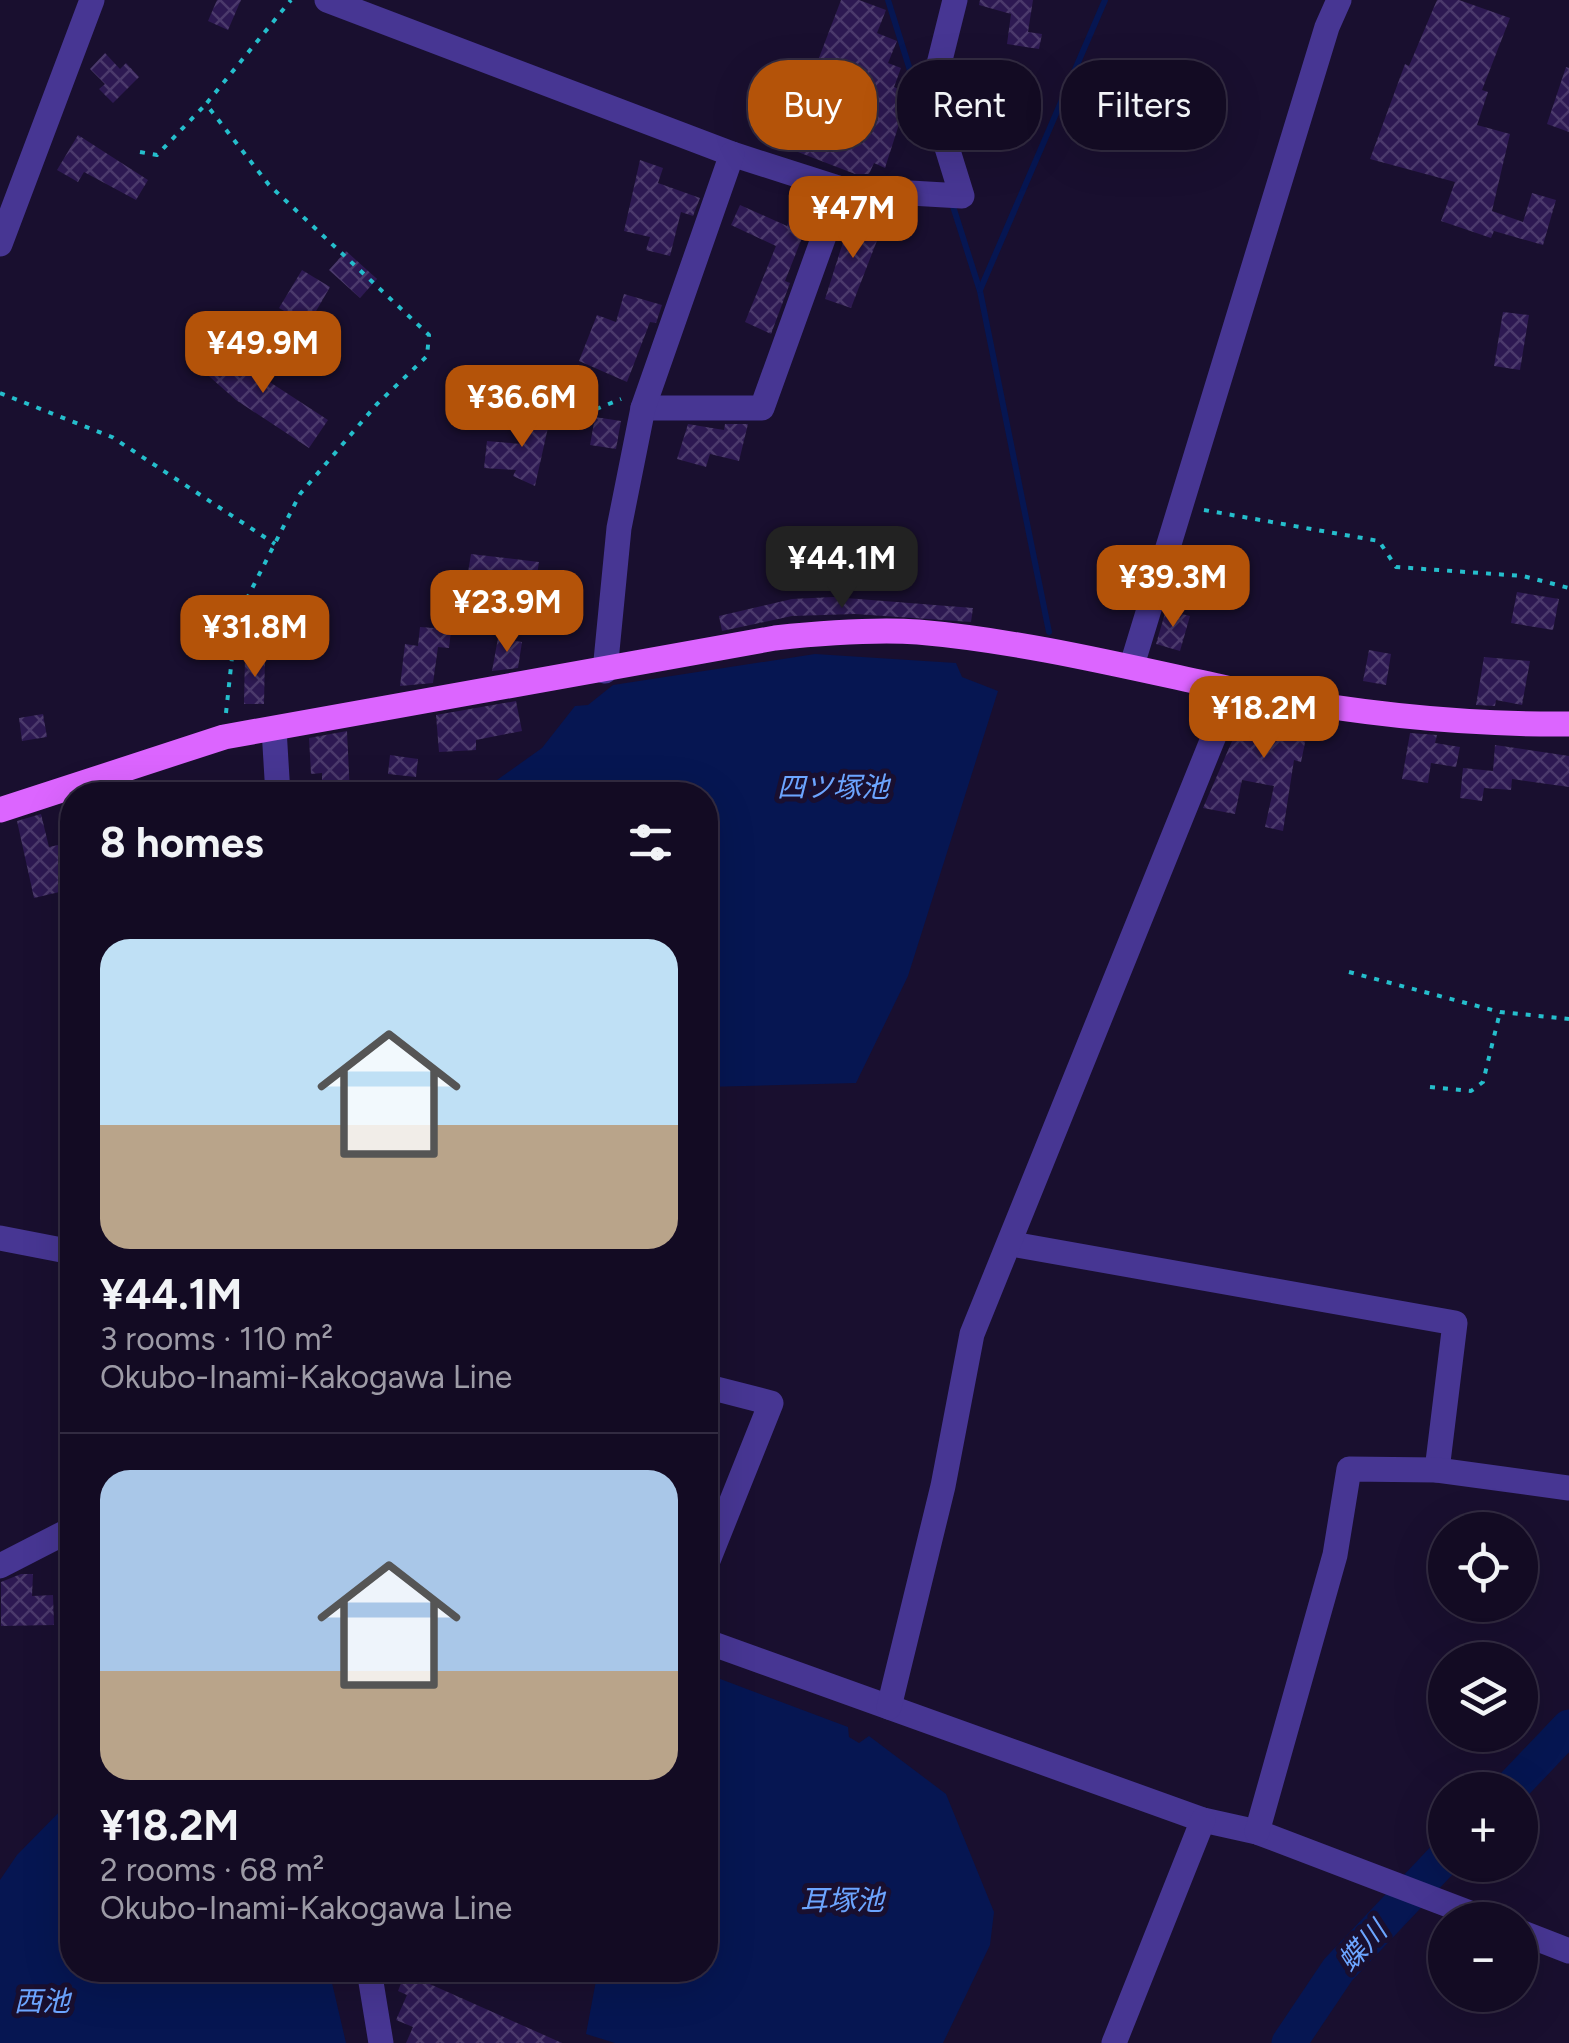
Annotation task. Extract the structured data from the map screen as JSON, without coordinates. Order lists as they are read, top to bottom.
{
  "water": [
    "四ツ塚池",
    "耳塚池",
    "蝶川",
    "西池"
  ],
  "page": {
    "chip": ["Buy", "Rent", "Filters"],
    "price": [
      "¥47M",
      "¥49.9M",
      "¥36.6M",
      "¥44.1M",
      "¥39.3M",
      "¥23.9M",
      "¥31.8M",
      "¥18.2M"
    ],
    "heading": "8 homes",
    "list": [
      {
        "name": "¥44.1M",
        "note": "3 rooms · 110 m² · Okubo-Inami-Kakogawa Line"
      },
      {
        "name": "¥18.2M",
        "note": "2 rooms · 68 m² · Okubo-Inami-Kakogawa Line"
      }
    ],
    "map_buttons": ["+", "−"]
  }
}
